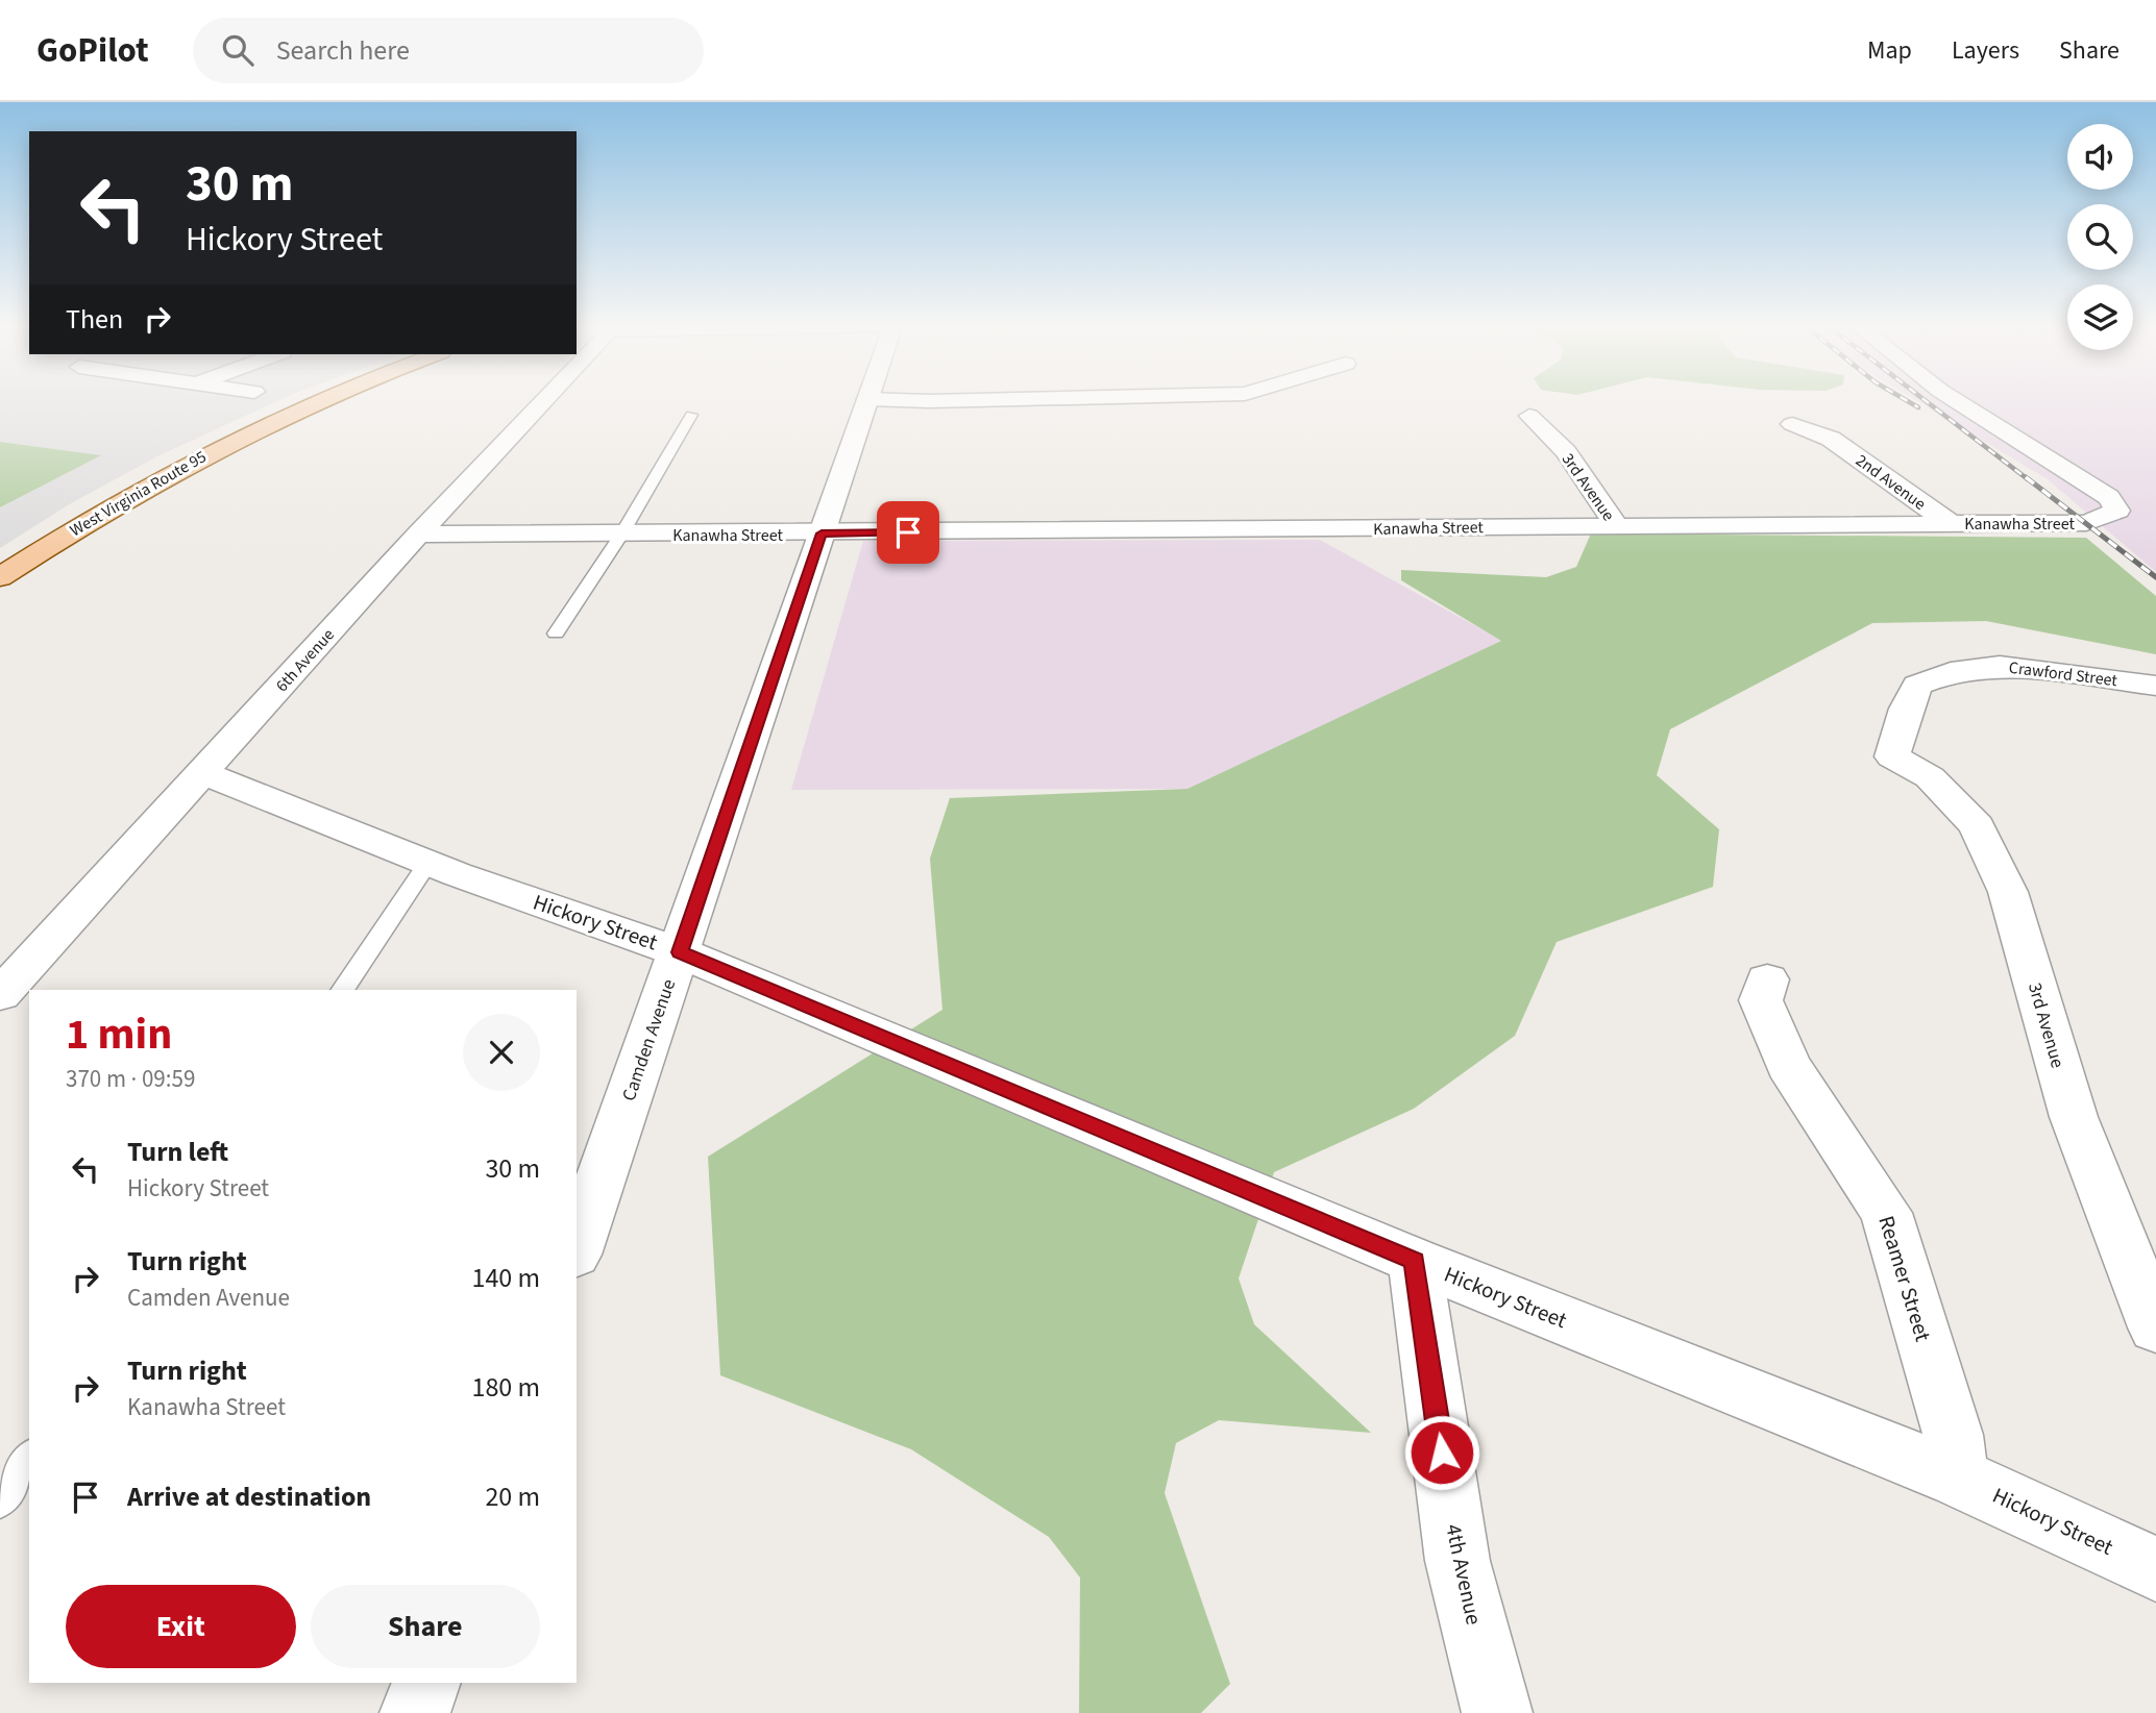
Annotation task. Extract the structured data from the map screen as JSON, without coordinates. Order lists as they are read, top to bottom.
{
  "streets": {
    "main road": ["West Virginia Route 95"],
    "street": [
      "2nd Avenue",
      "3rd Avenue",
      "Kanawha Street",
      "6th Avenue",
      "Crawford Street",
      "Hickory Street",
      "Camden Avenue",
      "Reamer Street",
      "4th Avenue"
    ]
  },
  "crossings": [
    ["2nd Avenue", "Kanawha Street"],
    ["3rd Avenue", "Kanawha Street"],
    ["3rd Avenue", "Crawford Street"],
    ["Kanawha Street", "6th Avenue"],
    ["Kanawha Street", "Camden Avenue"],
    ["6th Avenue", "Hickory Street"],
    ["Hickory Street", "Camden Avenue"],
    ["Hickory Street", "Reamer Street"],
    ["Hickory Street", "4th Avenue"]
  ],
  "page": {
    "header": "GoPilot",
    "search": "Search here",
    "nav": ["Map", "Layers", "Share"],
    "turn": ["30 m", "Hickory Street"],
    "then": "Then",
    "heading": ["1 min", "370 m · 09:59"],
    "list": [
      {
        "name": "Turn left",
        "note": "Hickory Street",
        "value": "30 m"
      },
      {
        "name": "Turn right",
        "note": "Camden Avenue",
        "value": "140 m"
      },
      {
        "name": "Turn right",
        "note": "Kanawha Street",
        "value": "180 m"
      },
      {
        "name": "Arrive at destination",
        "value": "20 m"
      }
    ],
    "buttons": ["Exit", "Share"]
  }
}
